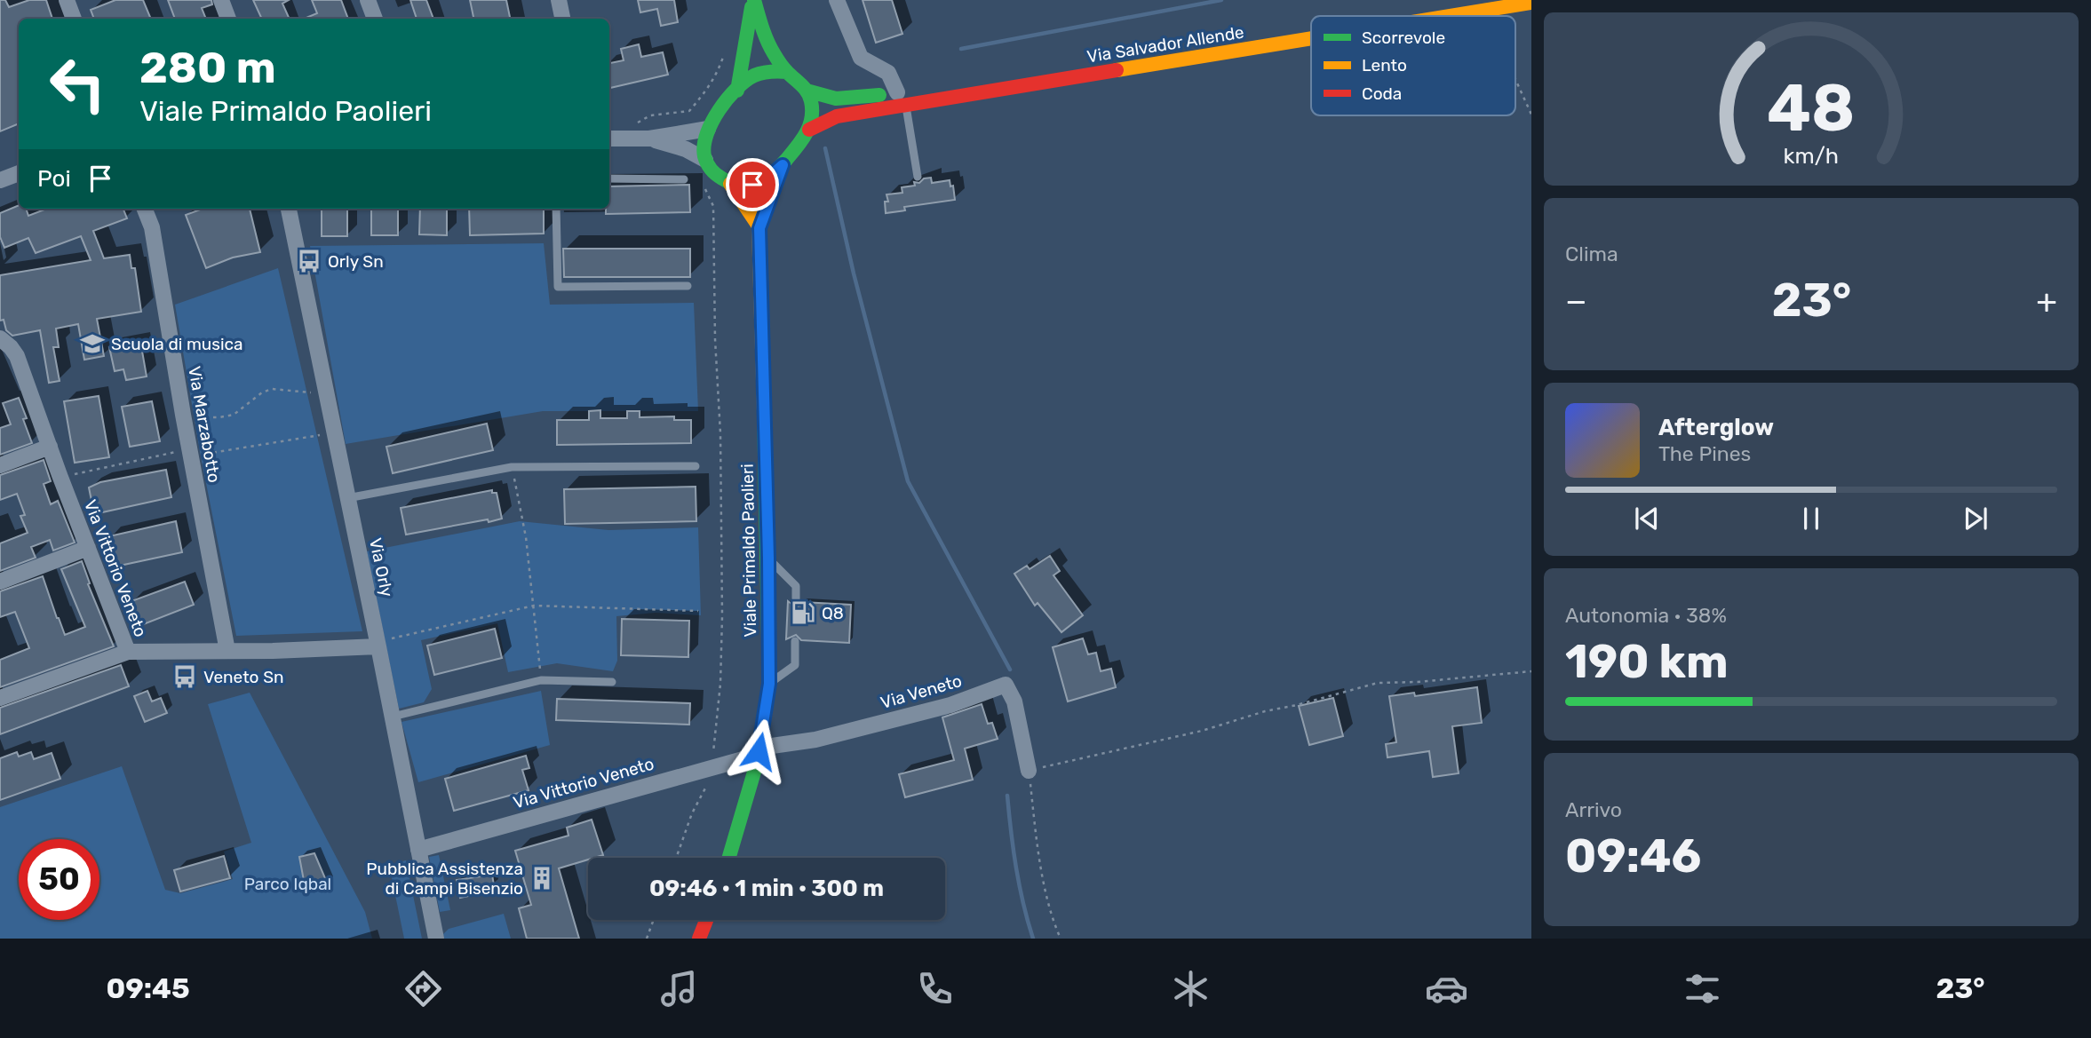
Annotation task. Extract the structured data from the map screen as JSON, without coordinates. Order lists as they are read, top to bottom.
{
  "streets": {
    "main road": ["Via Salvador Allende", "Viale Primaldo Paolieri"],
    "street": [
      "Via Marzabotto",
      "Via Orly",
      "Via Vittorio Veneto",
      "Via Veneto"
    ]
  },
  "crossings": [
    ["Via Salvador Allende", "Viale Primaldo Paolieri"],
    ["Via Marzabotto", "Via Vittorio Veneto"],
    ["Viale Primaldo Paolieri", "Via Vittorio Veneto"],
    ["Viale Primaldo Paolieri", "Via Veneto"],
    ["Via Orly", "Via Vittorio Veneto"],
    ["Via Vittorio Veneto", "Via Veneto"]
  ],
  "parks": ["Parco Iqbal"],
  "places": {
    "bus stop": ["Orly Sn", "Veneto Sn"],
    "school or university": ["Scuola di musica"],
    "fuel station": ["Q8"],
    "building": ["Pubblica Assistenza di Campi Bisenzio"]
  },
  "legend": ["Scorrevole", "Lento", "Coda"],
  "page": {
    "turn": ["280 m", "Viale Primaldo Paolieri"],
    "then": "Poi",
    "tile": [
      "Clima",
      ["Autonomia · 38%", "190 km"],
      ["Arrivo", "09:46"]
    ],
    "heat": ["−", "23°", "+"],
    "song": ["Afterglow", "The Pines"],
    "limit": "50",
    "trip": "09:46 · 1 min · 300 m",
    "tabs": ["09:45", "23°"],
    "gauge": ["48", "km/h"]
  }
}
